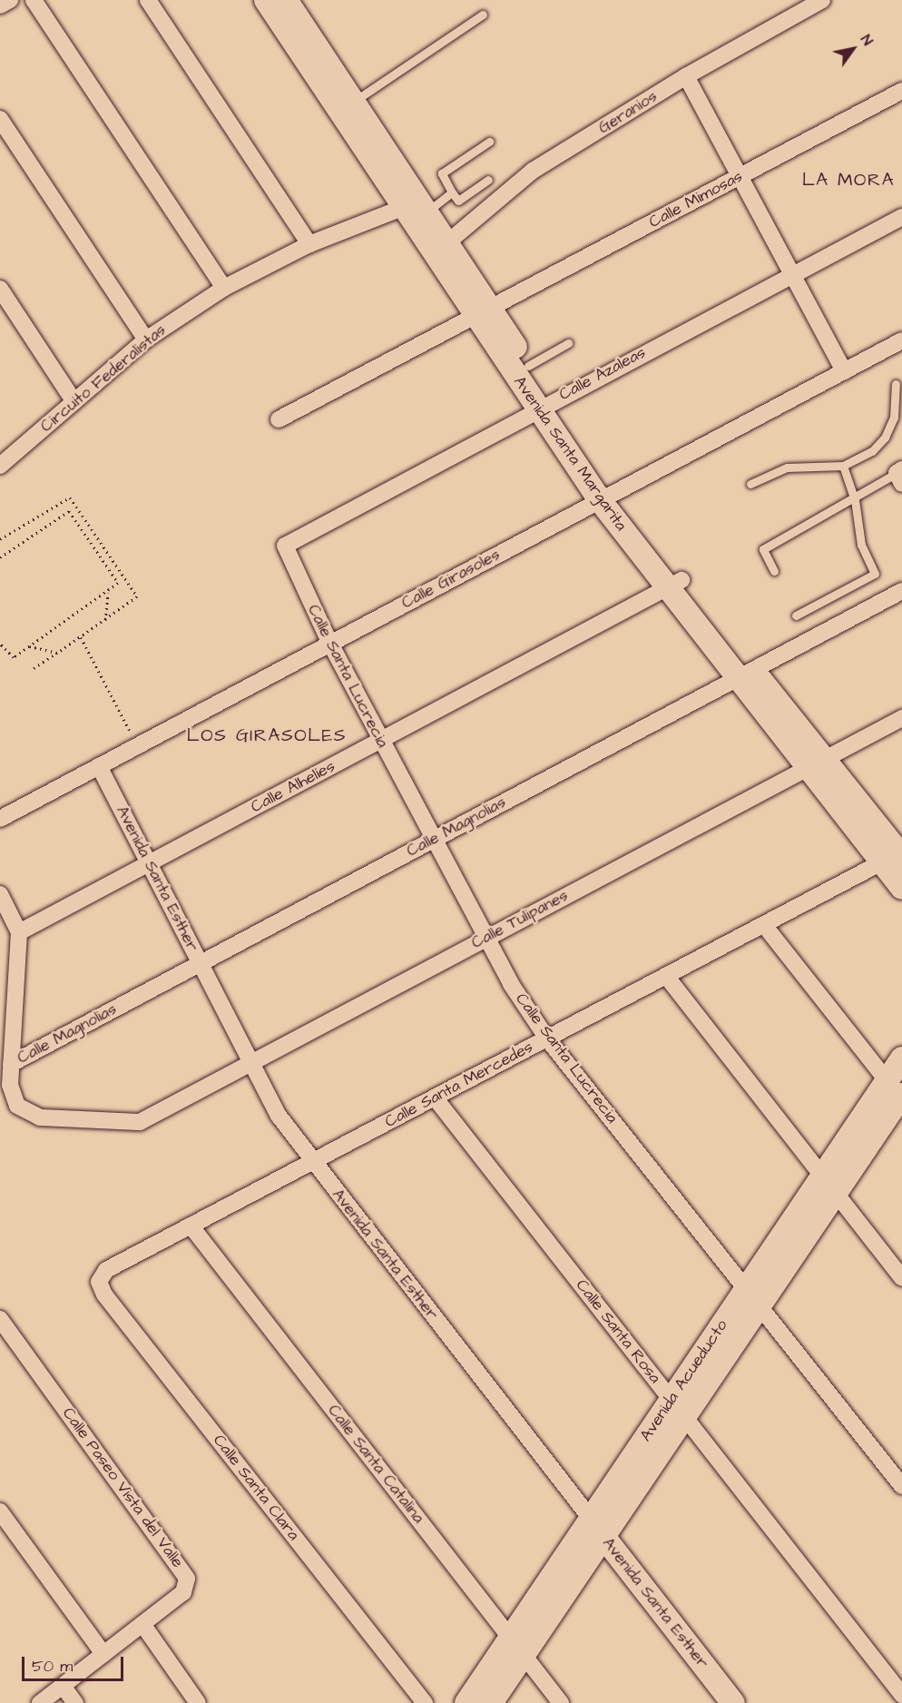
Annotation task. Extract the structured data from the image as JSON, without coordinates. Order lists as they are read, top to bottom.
{
  "streets": {
    "main road": ["Avenida Santa Margarita", "Avenida Santa Esther", "Avenida Acueducto"],
    "street": [
      "Geranios",
      "Calle Mimosas",
      "Calle Azaleas",
      "Circuito Federalistas",
      "Calle Girasoles",
      "Calle Santa Lucrecia",
      "Calle Alhelíes",
      "Calle Magnolias",
      "Calle Tulipanes",
      "Calle Santa Mercedes",
      "Calle Santa Rosa",
      "Calle Santa Catalina",
      "Calle Paseo Vista del Valle",
      "Calle Santa Clara"
    ]
  },
  "crossings": [
    ["Geranios", "Avenida Santa Margarita"],
    ["Calle Mimosas", "Avenida Santa Margarita"],
    ["Calle Azaleas", "Avenida Santa Margarita"],
    ["Calle Azaleas", "Calle Santa Lucrecia"],
    ["Circuito Federalistas", "Avenida Santa Margarita"],
    ["Avenida Santa Margarita", "Calle Girasoles"],
    ["Avenida Santa Margarita", "Calle Alhelíes"],
    ["Avenida Santa Margarita", "Calle Magnolias"],
    ["Avenida Santa Margarita", "Calle Tulipanes"],
    ["Avenida Santa Margarita", "Calle Santa Mercedes"],
    ["Calle Girasoles", "Calle Santa Lucrecia"],
    ["Calle Girasoles", "Avenida Santa Esther"],
    ["Calle Santa Lucrecia", "Calle Alhelíes"],
    ["Calle Santa Lucrecia", "Calle Magnolias"],
    ["Calle Santa Lucrecia", "Calle Tulipanes"],
    ["Calle Santa Lucrecia", "Calle Santa Mercedes"],
    ["Calle Santa Lucrecia", "Avenida Acueducto"],
    ["Calle Alhelíes", "Avenida Santa Esther"],
    ["Calle Magnolias", "Avenida Santa Esther"],
    ["Calle Magnolias", "Calle Tulipanes"],
    ["Avenida Santa Esther", "Calle Tulipanes"],
    ["Avenida Santa Esther", "Calle Santa Mercedes"],
    ["Avenida Santa Esther", "Avenida Acueducto"],
    ["Calle Santa Mercedes", "Calle Santa Rosa"],
    ["Calle Santa Mercedes", "Calle Santa Catalina"],
    ["Calle Santa Mercedes", "Calle Santa Clara"],
    ["Calle Santa Rosa", "Avenida Acueducto"],
    ["Avenida Acueducto", "Calle Santa Catalina"]
  ],
  "districts": ["LA MORA", "LOS GIRASOLES"],
  "scale_bar": "50 m",
  "north": "top right"
}
